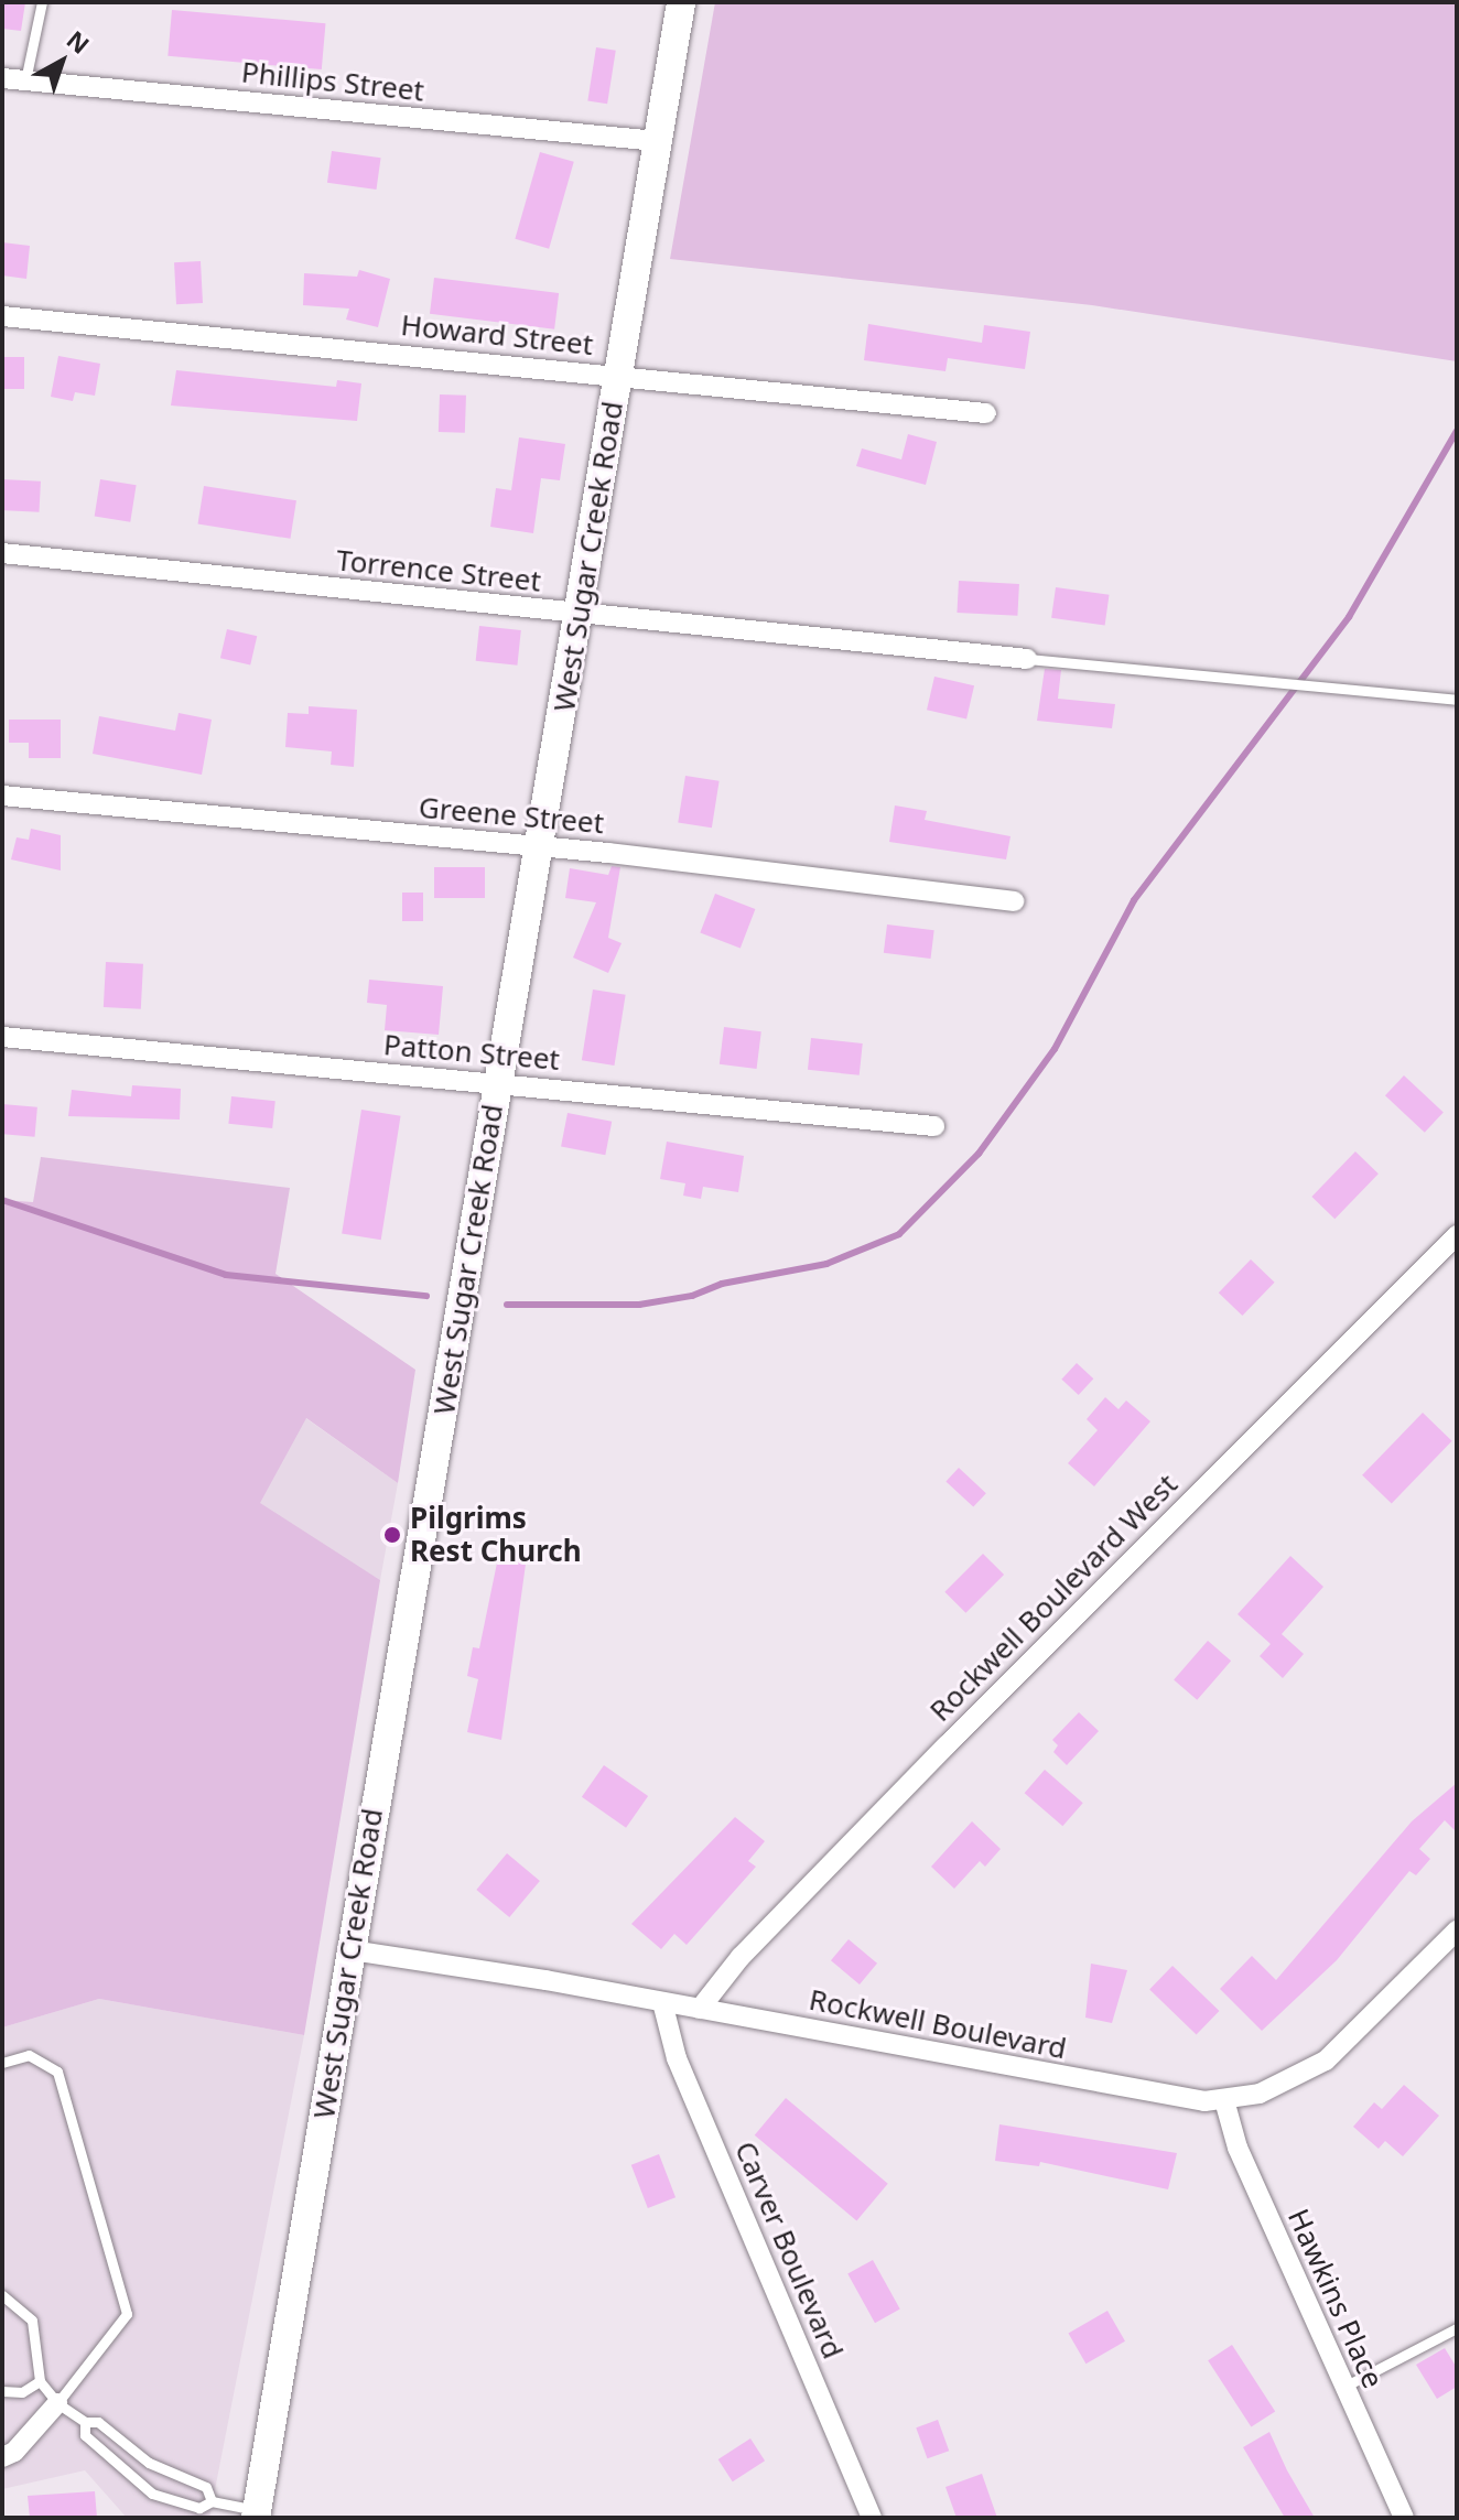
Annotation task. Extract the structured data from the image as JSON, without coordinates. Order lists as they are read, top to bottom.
{
  "streets": {
    "main road": ["West Sugar Creek Road"],
    "street": [
      "Phillips Street",
      "Howard Street",
      "Torrence Street",
      "Greene Street",
      "Patton Street",
      "Rockwell Boulevard West",
      "Rockwell Boulevard",
      "Carver Boulevard",
      "Hawkins Place"
    ]
  },
  "crossings": [
    ["Phillips Street", "West Sugar Creek Road"],
    ["Howard Street", "West Sugar Creek Road"],
    ["West Sugar Creek Road", "Torrence Street"],
    ["West Sugar Creek Road", "Greene Street"],
    ["West Sugar Creek Road", "Patton Street"],
    ["West Sugar Creek Road", "Rockwell Boulevard"],
    ["Rockwell Boulevard West", "Rockwell Boulevard"],
    ["Rockwell Boulevard", "Carver Boulevard"],
    ["Rockwell Boulevard", "Hawkins Place"]
  ],
  "places": ["Pilgrims Rest Church"],
  "north": "top right"
}
